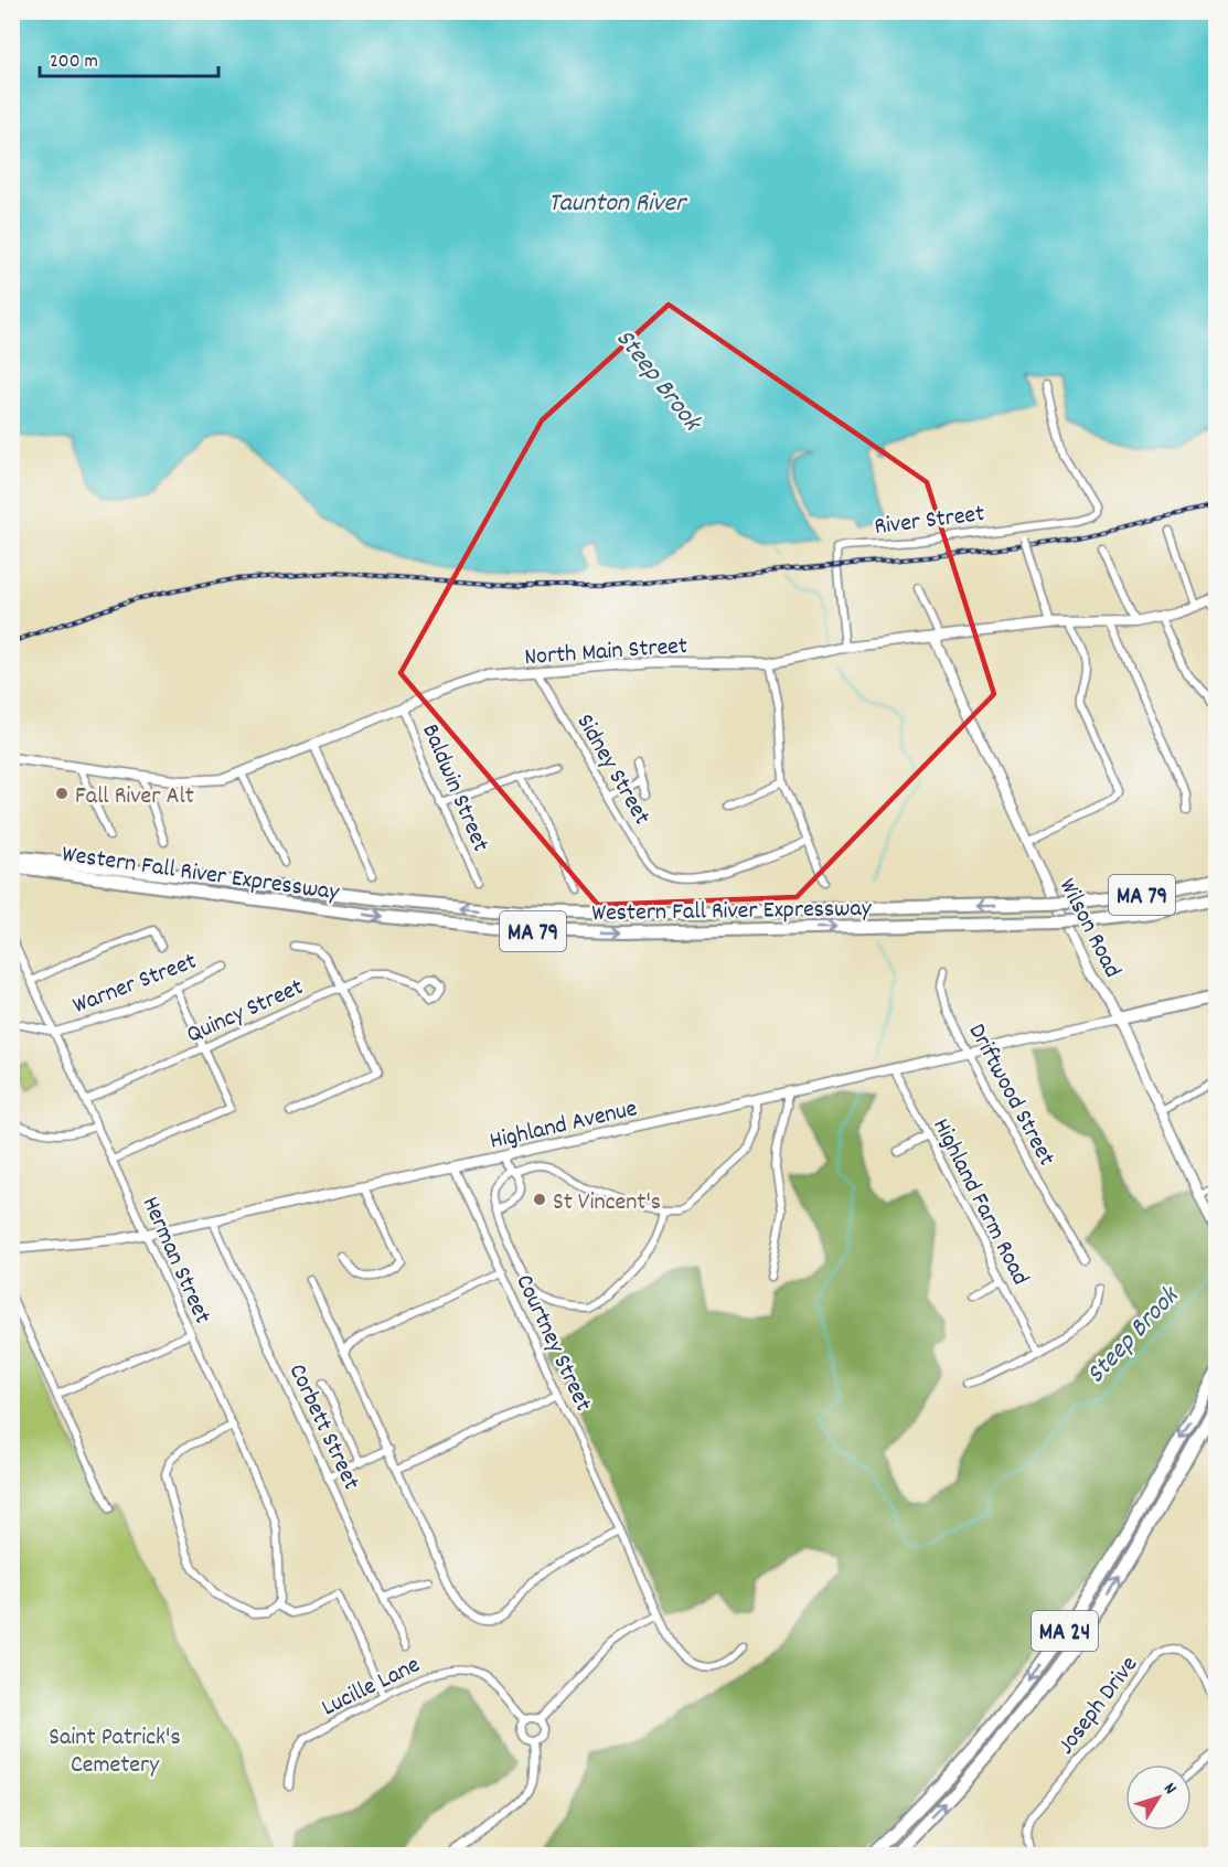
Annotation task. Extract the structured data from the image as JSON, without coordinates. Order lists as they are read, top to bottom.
{
  "streets": {
    "highway": ["Western Fall River Expressway", "MA 79", "MA 24"],
    "main road": ["North Main Street", "Wilson Road", "Highland Avenue"],
    "street": [
      "River Street",
      "Sidney Street",
      "Baldwin Street",
      "Warner Street",
      "Quincy Street",
      "Driftwood Street",
      "Highland Farm Road",
      "Herman Street",
      "Courtney Street",
      "Corbett Street",
      "Lucille Lane",
      "Joseph Drive"
    ]
  },
  "crossings": [
    ["North Main Street", "Sidney Street"],
    ["North Main Street", "Baldwin Street"],
    ["North Main Street", "Wilson Road"],
    ["Wilson Road", "Highland Avenue"],
    ["Warner Street", "Herman Street"],
    ["Quincy Street", "Herman Street"],
    ["Driftwood Street", "Highland Avenue"],
    ["Highland Avenue", "Highland Farm Road"],
    ["Highland Avenue", "Herman Street"],
    ["Highland Avenue", "Courtney Street"],
    ["Highland Avenue", "Corbett Street"]
  ],
  "water": ["Taunton River", "Steep Brook"],
  "parks": ["Saint Patrick's Cemetery"],
  "places": ["Fall River Alt", "St Vincent's"],
  "scale_bar": "200 m",
  "north": "top right"
}
